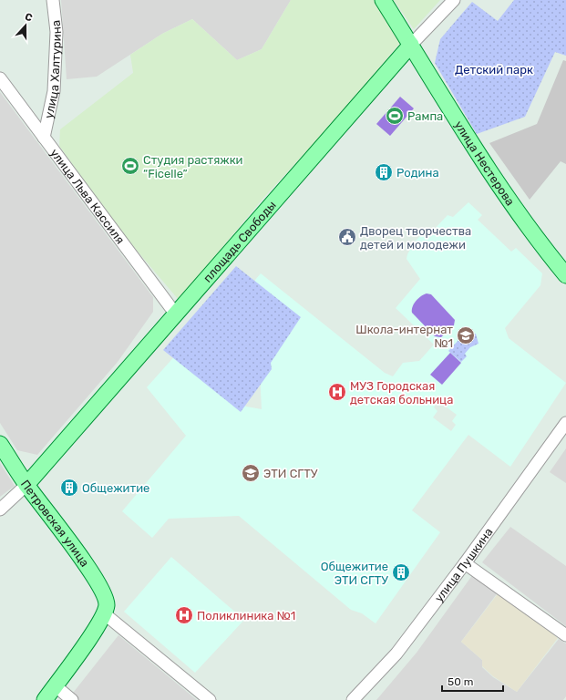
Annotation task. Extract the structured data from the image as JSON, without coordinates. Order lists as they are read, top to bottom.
{
  "streets": {
    "main road": ["улица Нестерова", "площадь Свободы", "Петровская улица"],
    "street": ["улица Халтурина", "улица Льва Кассиля", "улица Пушкина"]
  },
  "crossings": [
    ["улица Халтурина", "улица Льва Кассиля"],
    ["улица Нестерова", "площадь Свободы"],
    ["улица Льва Кассиля", "площадь Свободы"],
    ["площадь Свободы", "Петровская улица"]
  ],
  "parks": ["Детский парк"],
  "places": {
    "sports": ["Рампа", "Студия растяжки “Ficelle”"],
    "building": ["Родина", "Общежитие", "Общежитие ЭТИ СГТУ"],
    "public building": ["Дворец творчества детей и молодежи"],
    "school or university": ["Школа-интернат №1", "ЭТИ СГТУ"],
    "hospital": ["МУЗ Городская детская больница", "Поликлиника №1"]
  },
  "scale_bar": "50 m",
  "north": "top"
}
